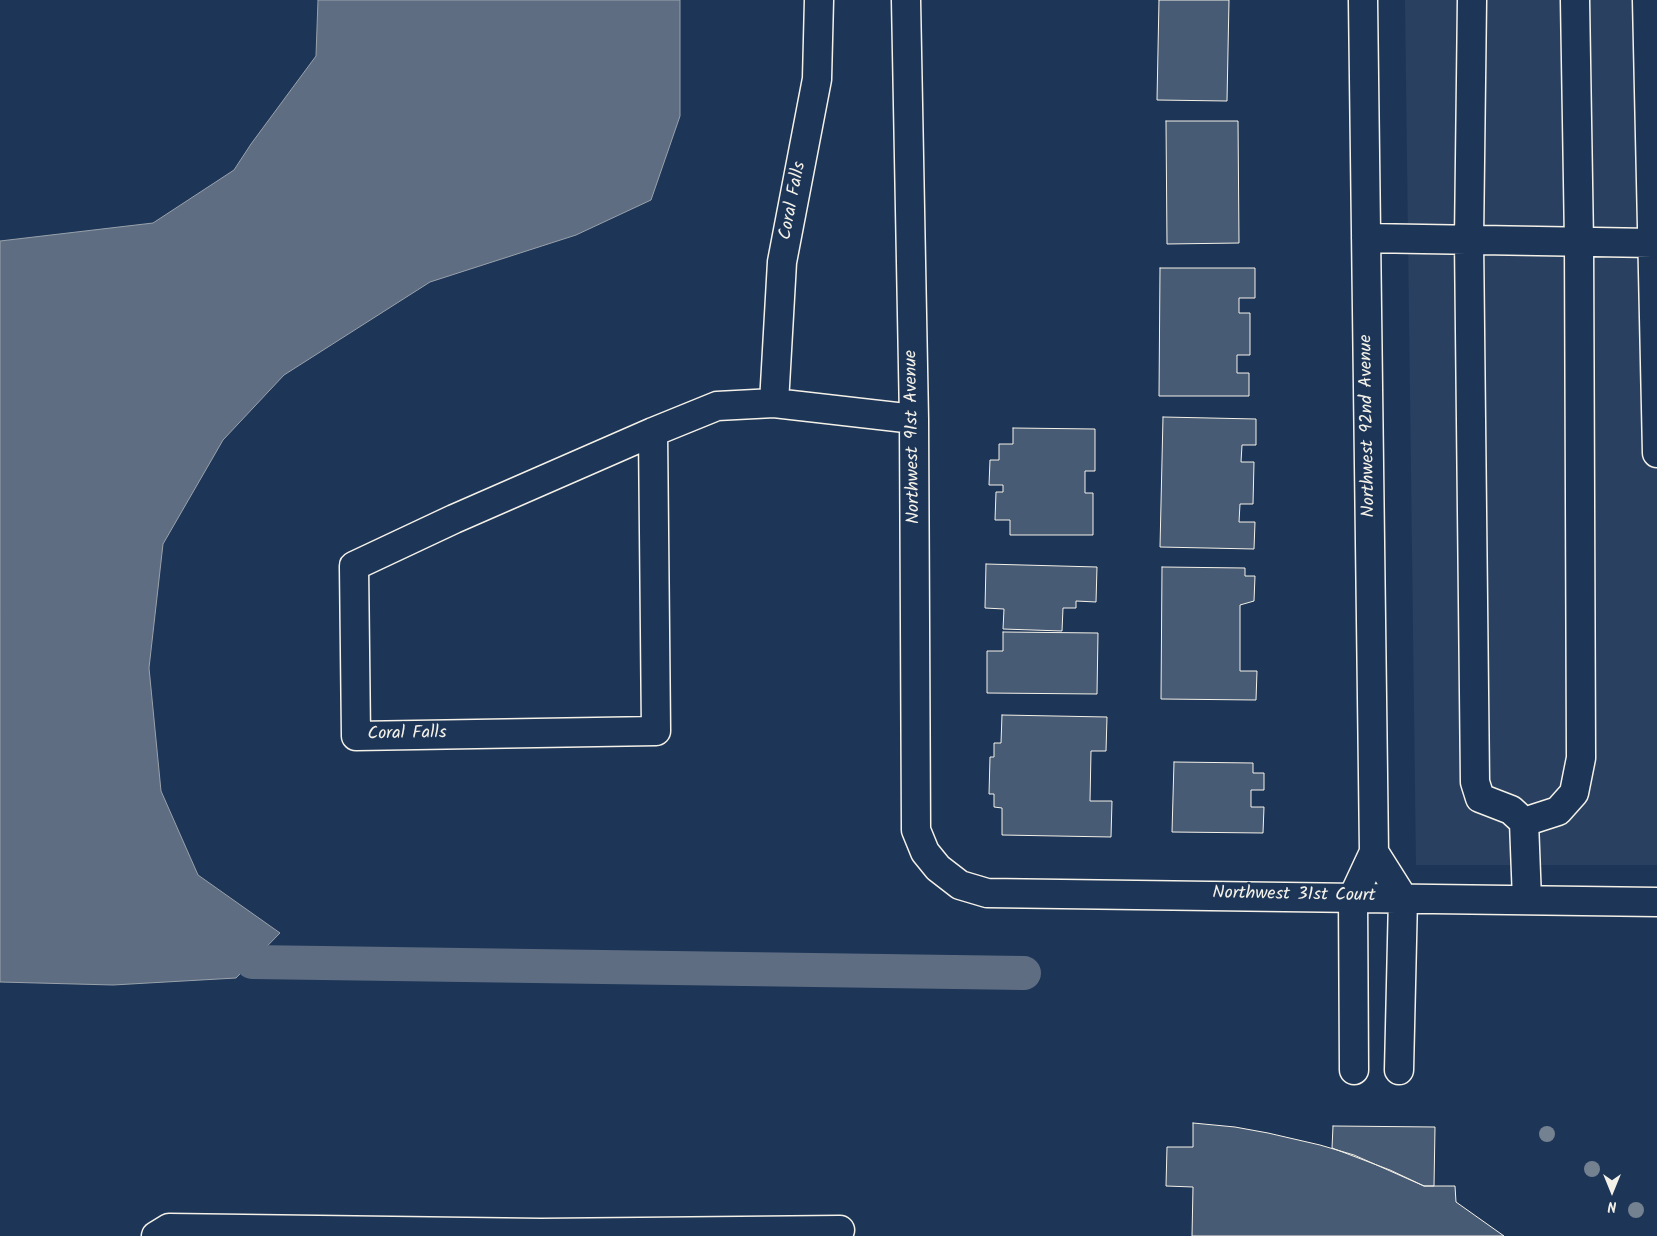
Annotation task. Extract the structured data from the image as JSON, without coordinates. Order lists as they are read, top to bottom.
{
  "streets": {
    "street": [
      "Coral Falls",
      "Northwest 92nd Avenue",
      "Northwest 91st Avenue",
      "Northwest 31st Court"
    ]
  },
  "crossings": [
    ["Coral Falls", "Northwest 91st Avenue"],
    ["Northwest 92nd Avenue", "Northwest 31st Court"],
    ["Northwest 91st Avenue", "Northwest 31st Court"]
  ],
  "north": "bottom"
}
